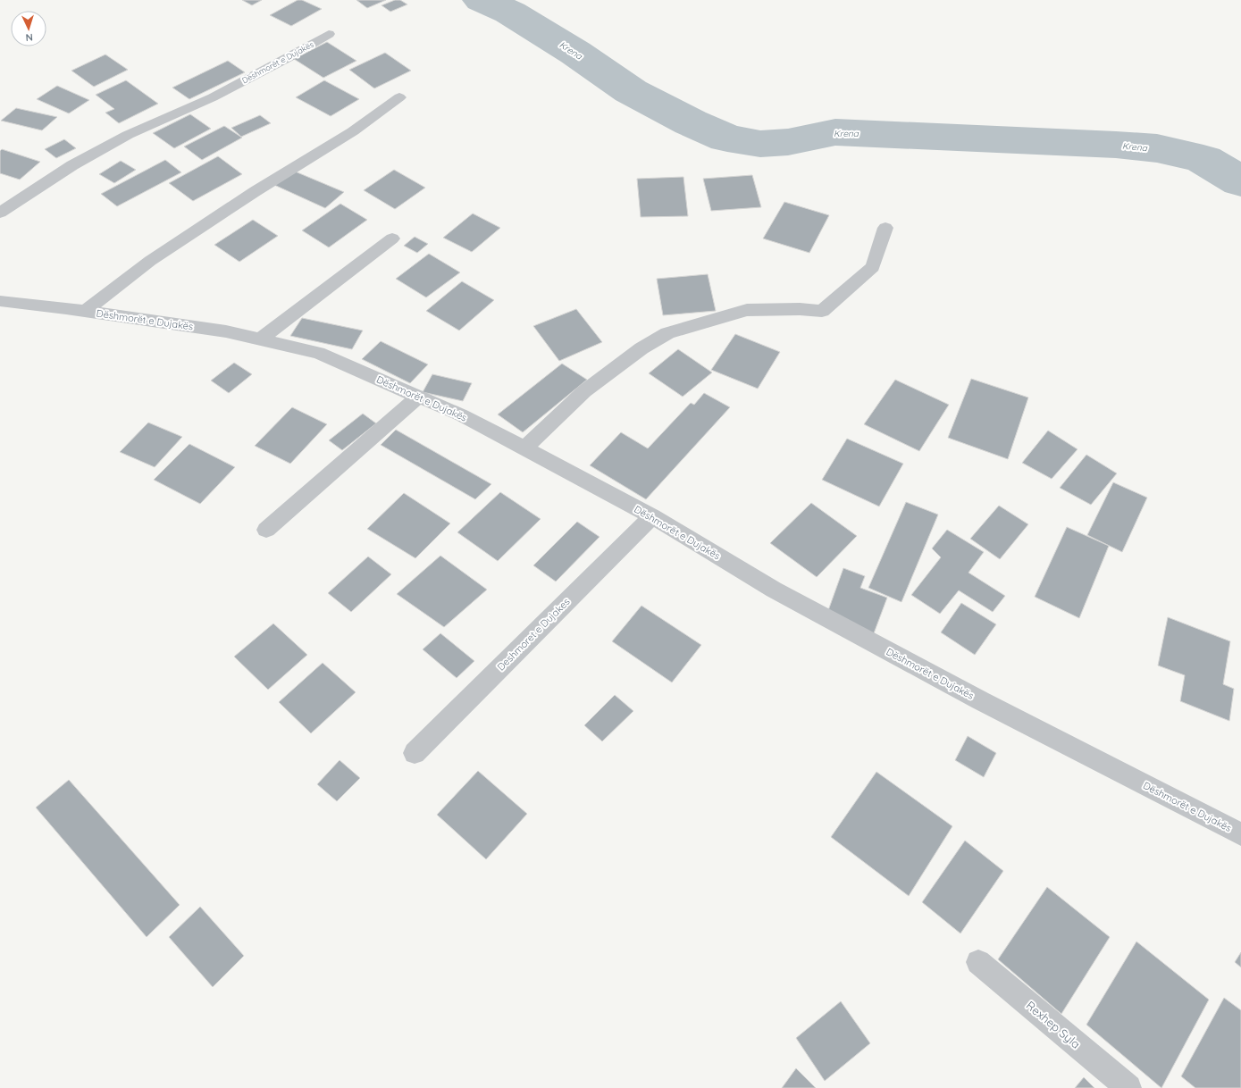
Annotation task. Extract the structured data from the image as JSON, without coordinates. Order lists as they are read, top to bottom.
{
  "streets": {
    "street": ["Dëshmorët e Dujakës", "Deshmoret e Dujakes", "Rexhep Syla"]
  },
  "crossings": [
    ["Dëshmorët e Dujakës", "Deshmoret e Dujakes"]
  ],
  "water": ["Krena"],
  "north": "bottom"
}
